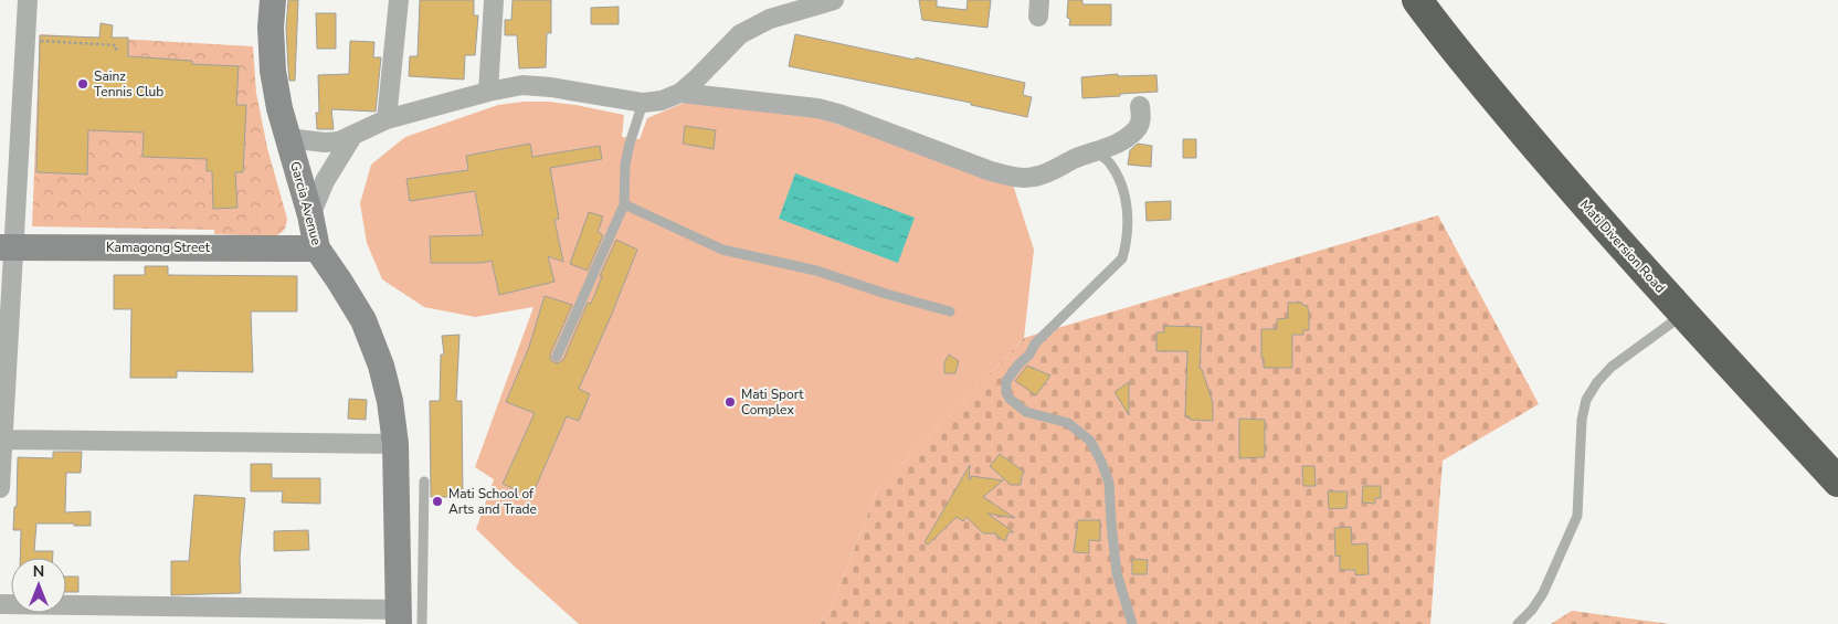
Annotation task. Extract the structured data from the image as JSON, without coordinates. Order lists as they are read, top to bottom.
{
  "streets": {
    "highway": ["Mati Diversion Road"],
    "street": ["Garcia Avenue", "Kamagong Street"]
  },
  "crossings": [
    ["Garcia Avenue", "Kamagong Street"]
  ],
  "places": ["Sainz Tennis Club", "Mati Sport Complex", "Mati School of Arts and Trade"],
  "north": "top"
}
